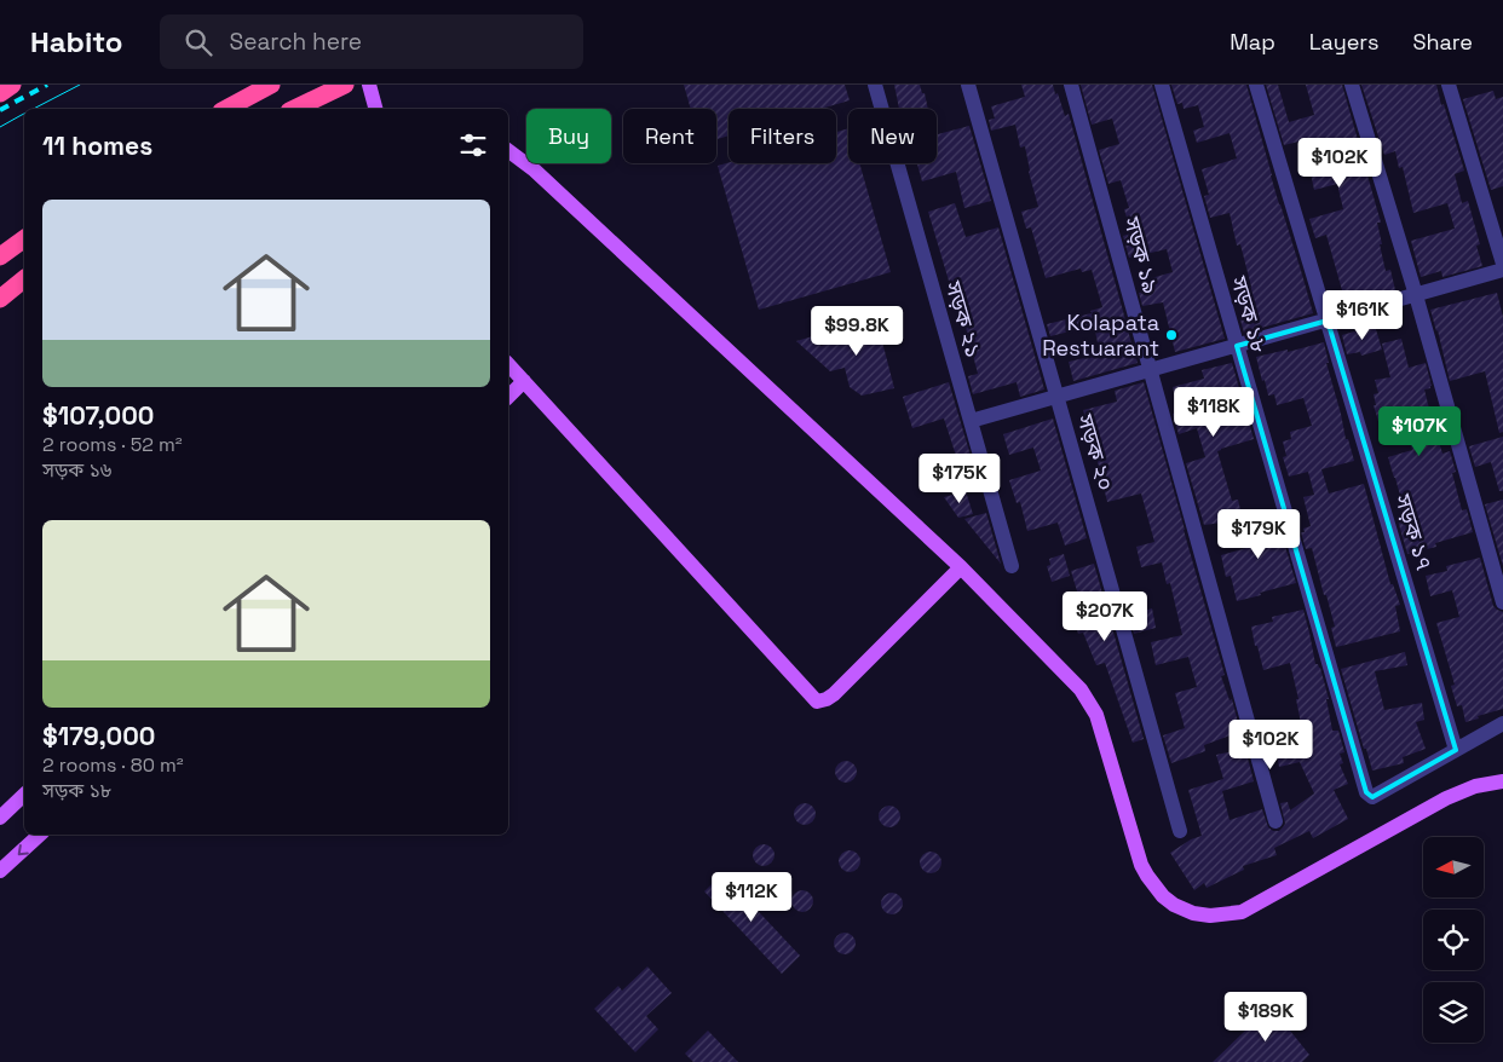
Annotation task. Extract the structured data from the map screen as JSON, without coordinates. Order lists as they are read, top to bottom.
{
  "streets": {
    "street": [
      "সড়ক ১৯",
      "সড়ক ১৮",
      "সড়ক ২১",
      "সড়ক ২০",
      "সড়ক ১৭"
    ]
  },
  "crossings": [
    ["সড়ক ১৮", "সড়ক ১৭"]
  ],
  "places": ["Kolapata Restuarant"],
  "north": "left",
  "page": {
    "header": "Habito",
    "search": "Search here",
    "nav": ["Map", "Layers", "Share"],
    "chip": [
      "Buy",
      "Rent",
      "Filters",
      "New"
    ],
    "heading": "11 homes",
    "price": [
      "$102K",
      "$161K",
      "$99.8K",
      "$118K",
      "$107K",
      "$175K",
      "$179K",
      "$207K",
      "$102K",
      "$112K",
      "$189K"
    ],
    "list": [
      {
        "name": "$107,000",
        "note": "2 rooms · 52 m² · সড়ক ১৬"
      },
      {
        "name": "$179,000",
        "note": "2 rooms · 80 m² · সড়ক ১৮"
      }
    ]
  }
}
